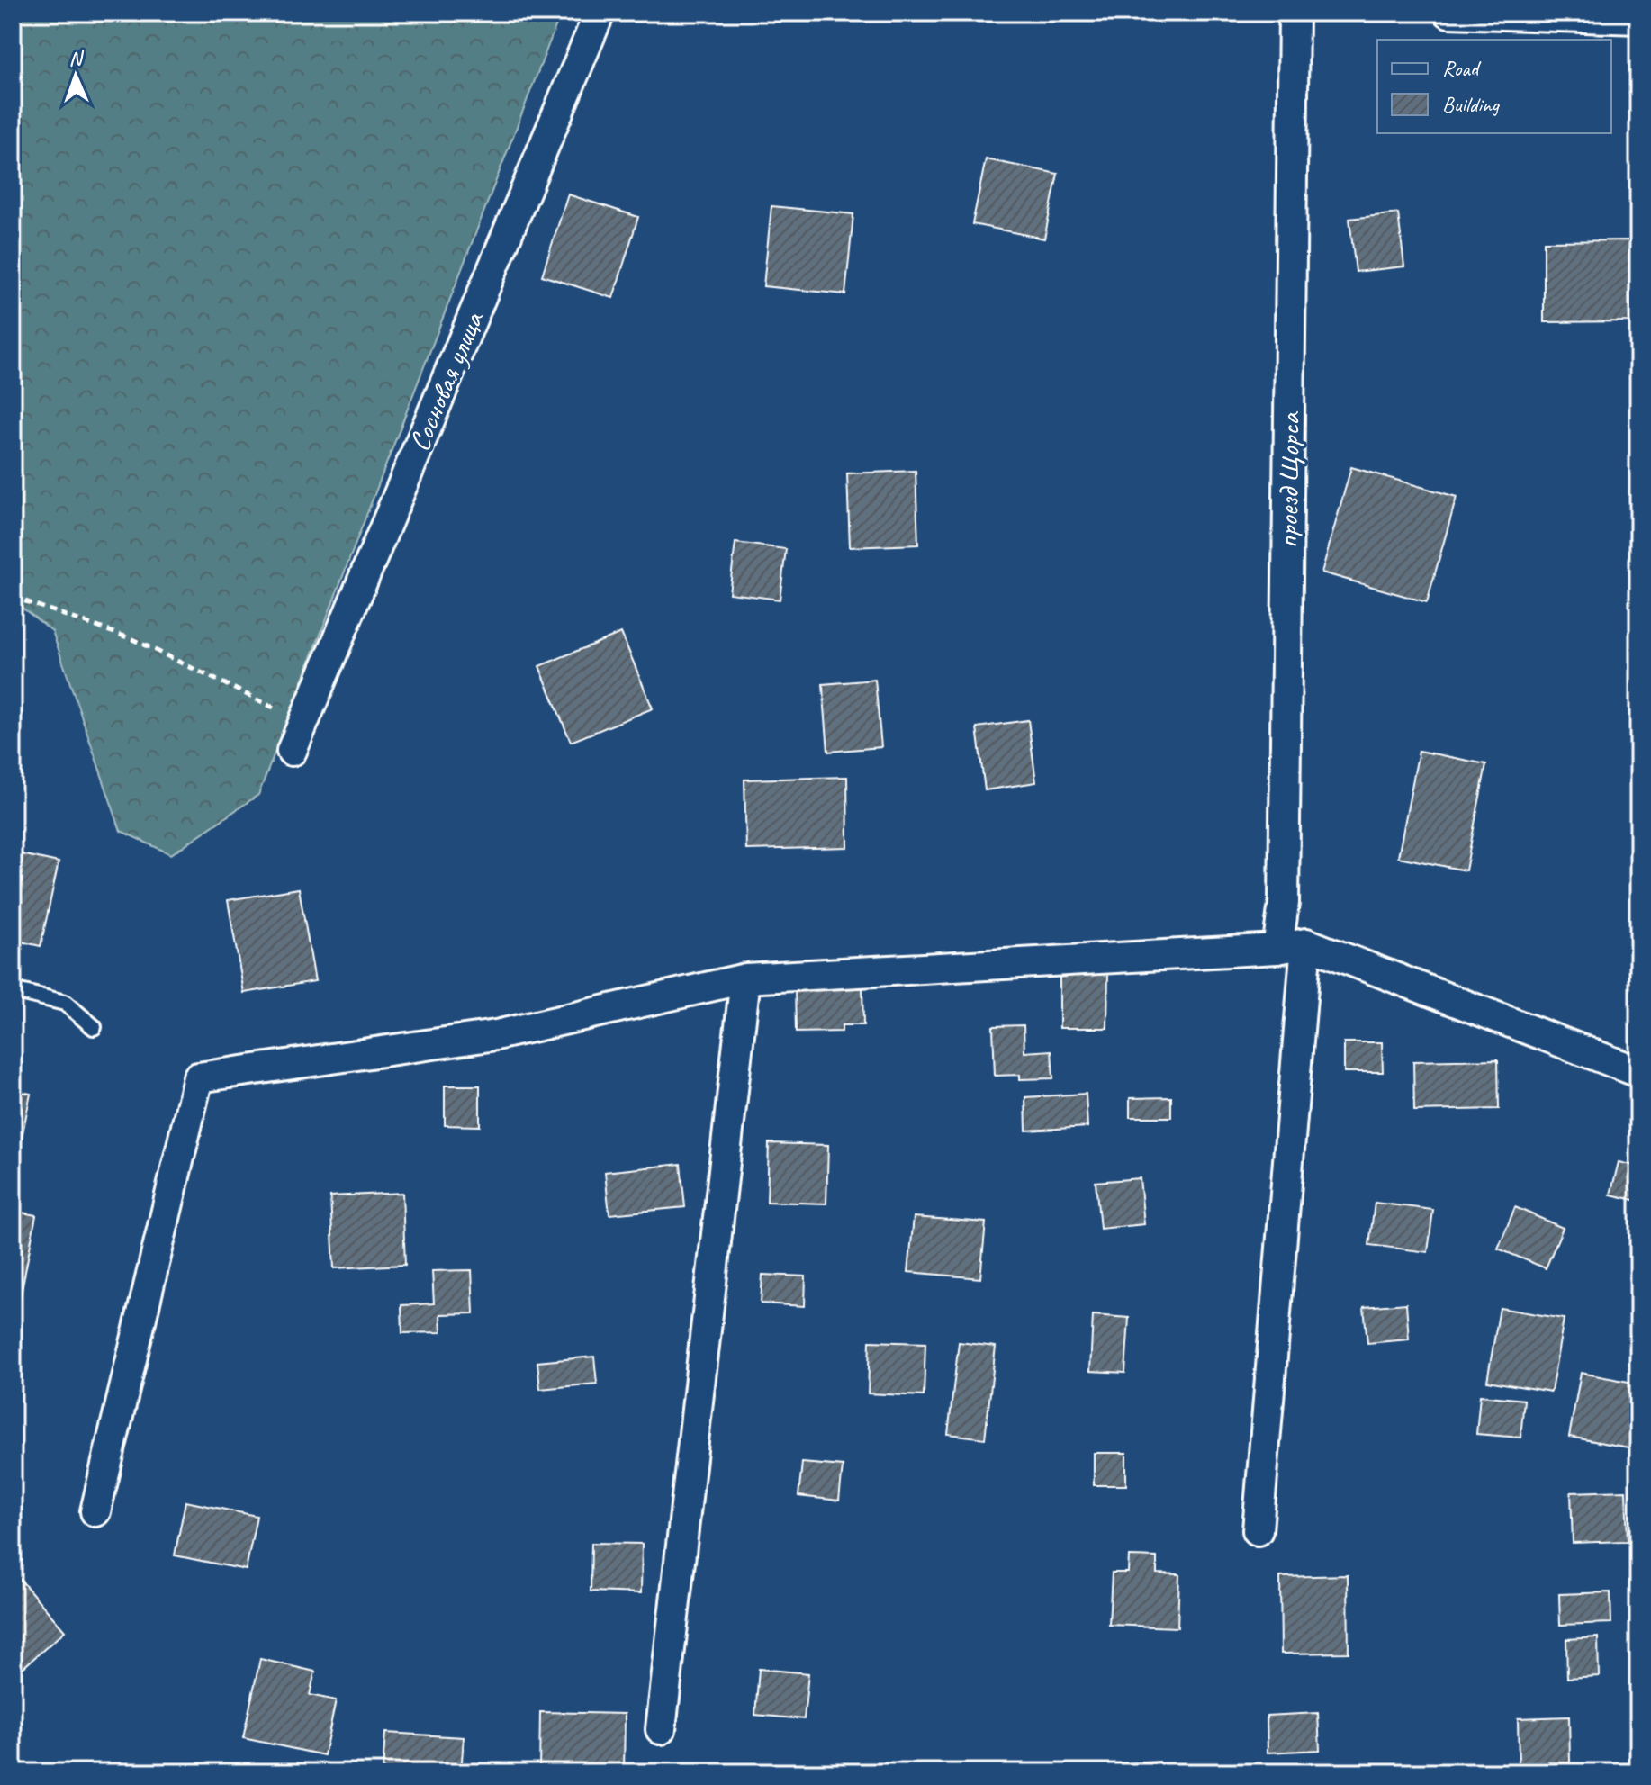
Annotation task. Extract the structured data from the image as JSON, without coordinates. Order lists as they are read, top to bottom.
{
  "streets": {
    "street": ["Сосновая улица", "проезд Щорса"]
  },
  "legend": ["Road", "Building"],
  "north": "top"
}
